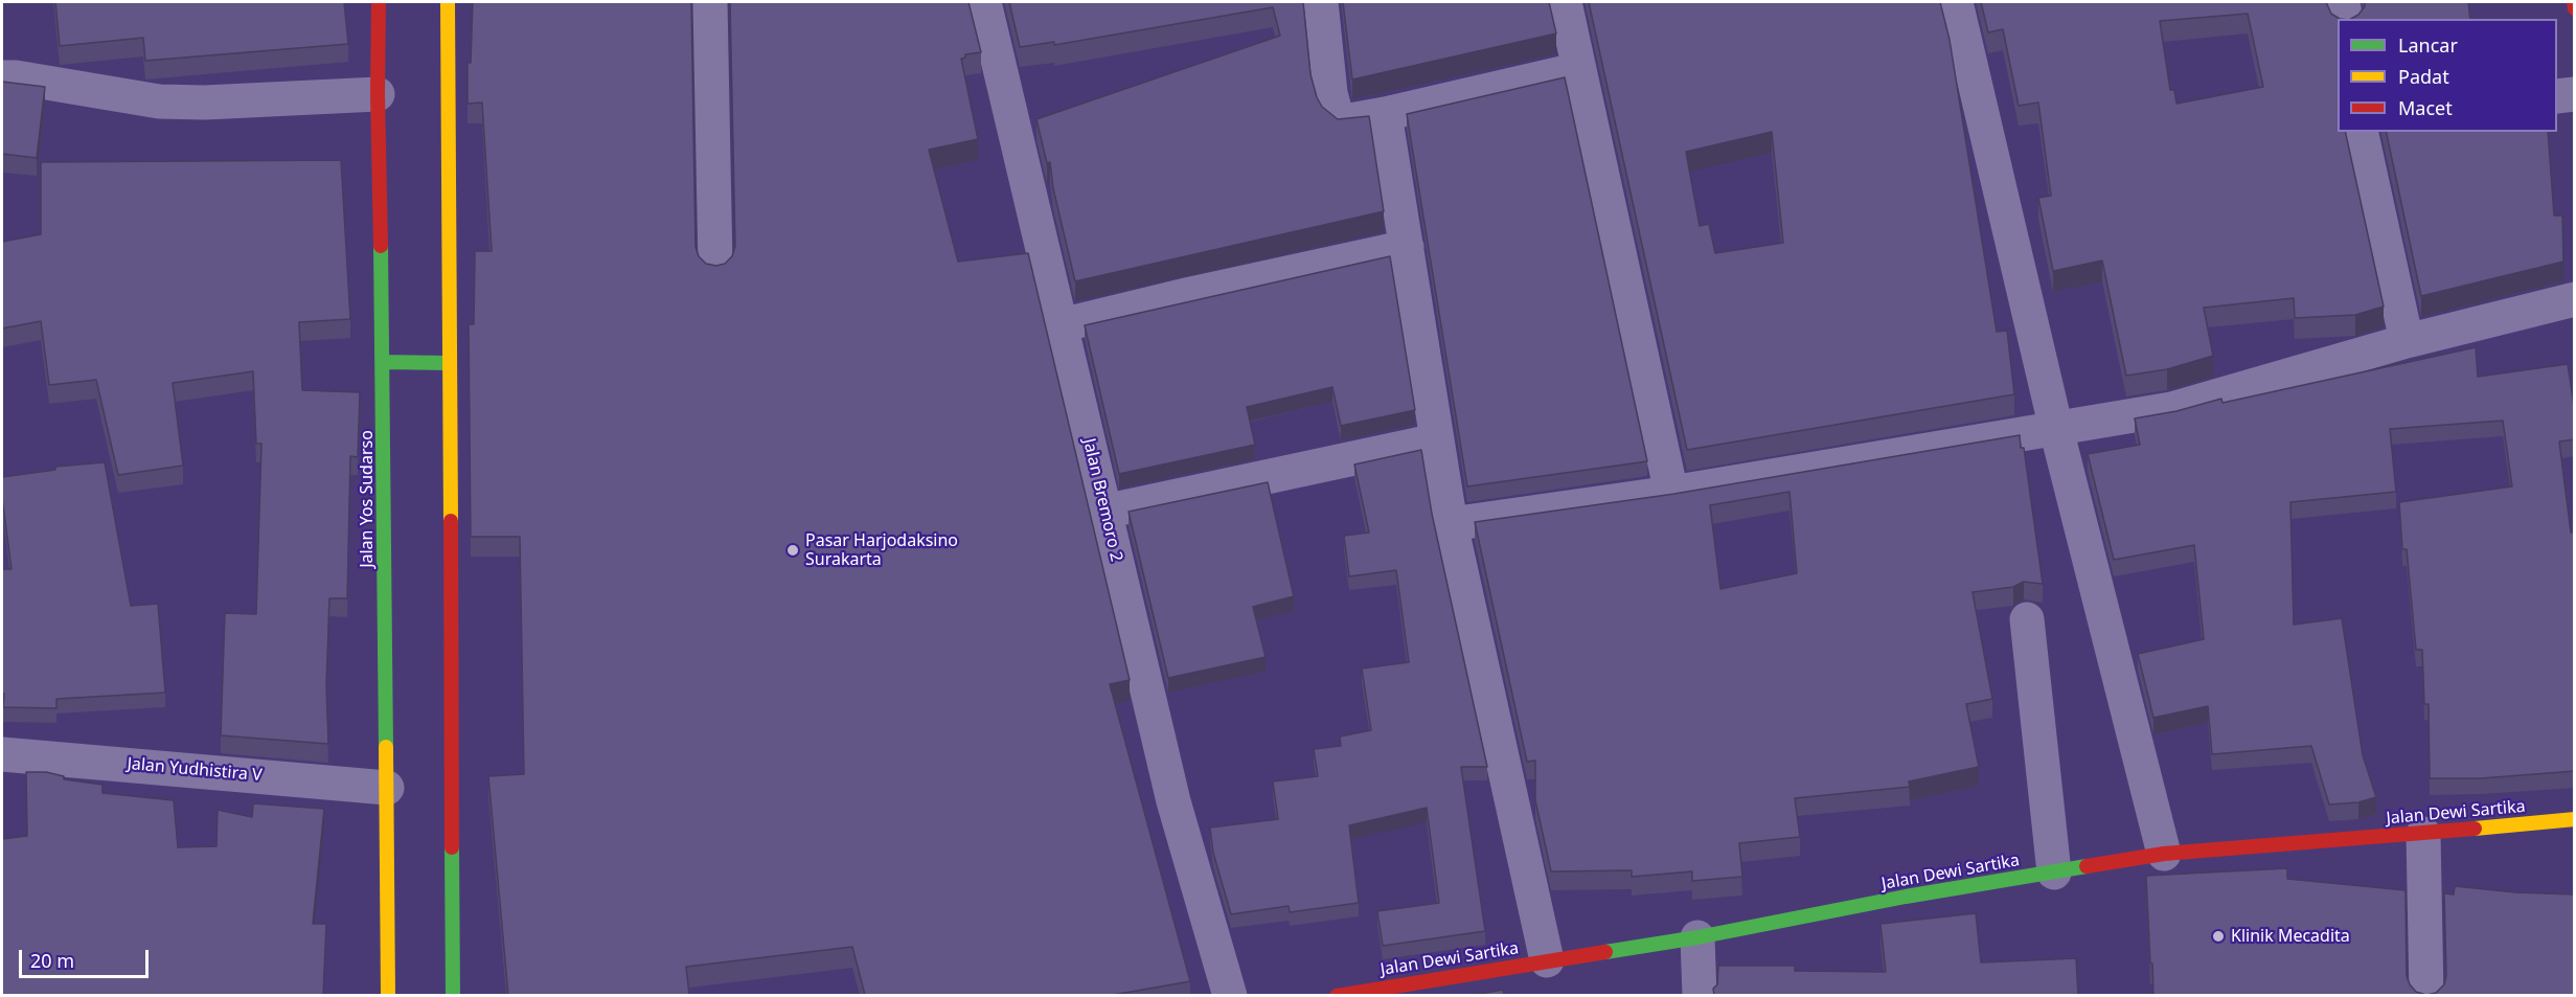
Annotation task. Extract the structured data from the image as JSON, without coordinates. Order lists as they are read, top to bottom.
{
  "streets": {
    "main road": ["Jalan Yos Sudarso", "Jalan Dewi Sartika"],
    "street": ["Jalan Bremoro 2", "Jalan Yudhistira V"]
  },
  "crossings": [
    ["Jalan Yos Sudarso", "Jalan Yudhistira V"]
  ],
  "places": ["Pasar Harjodaksino Surakarta", "Klinik Mecadita"],
  "legend": ["Lancar", "Padat", "Macet"],
  "scale_bar": "20 m"
}
